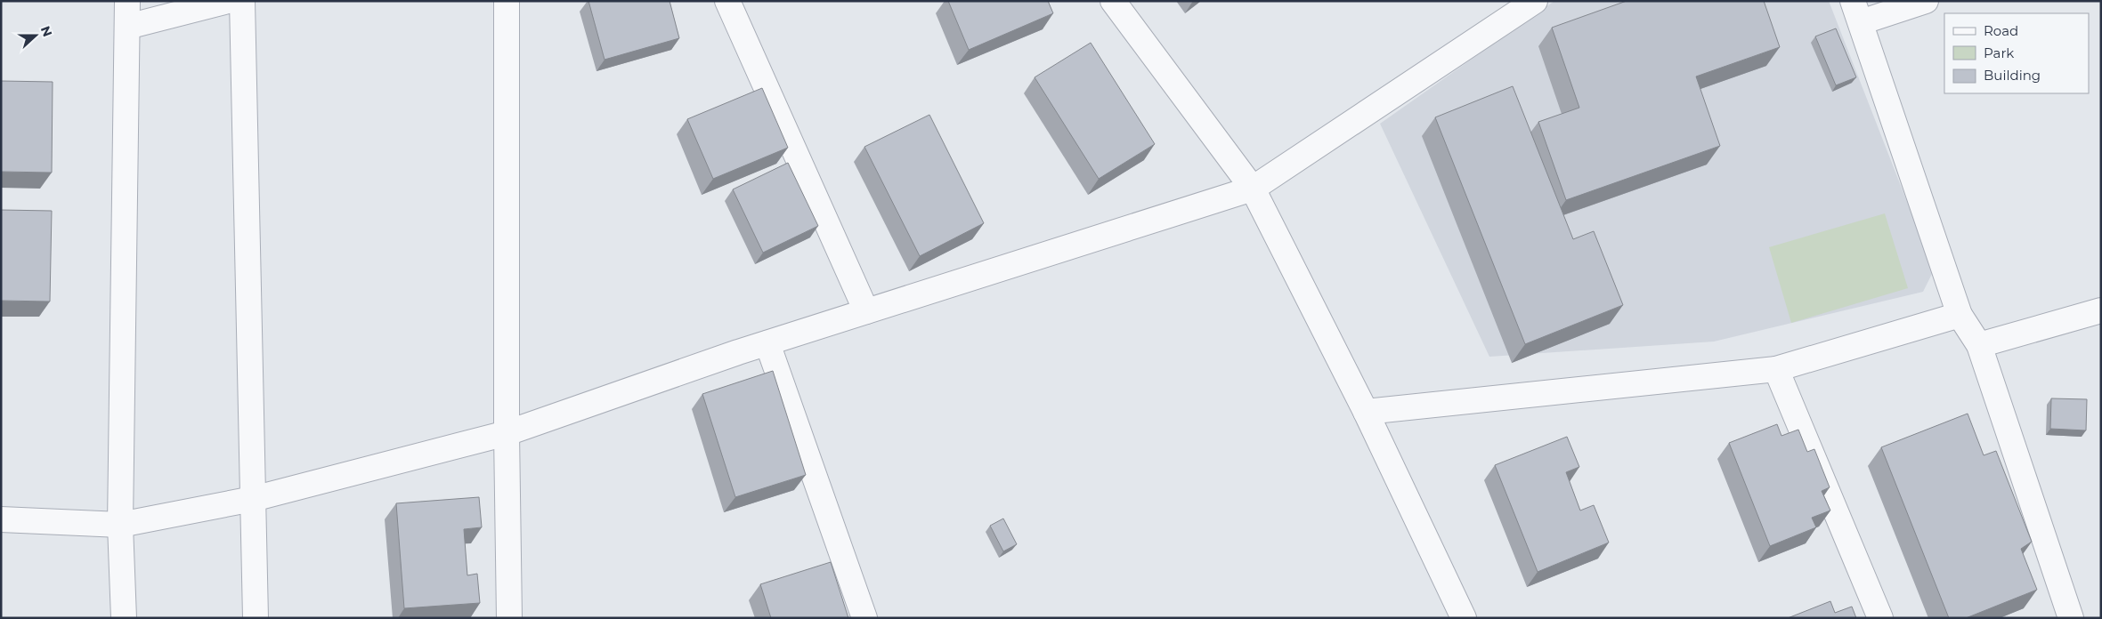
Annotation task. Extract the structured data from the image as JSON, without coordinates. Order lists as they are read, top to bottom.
{
  "legend": ["Road", "Park", "Building"],
  "north": "right"
}
